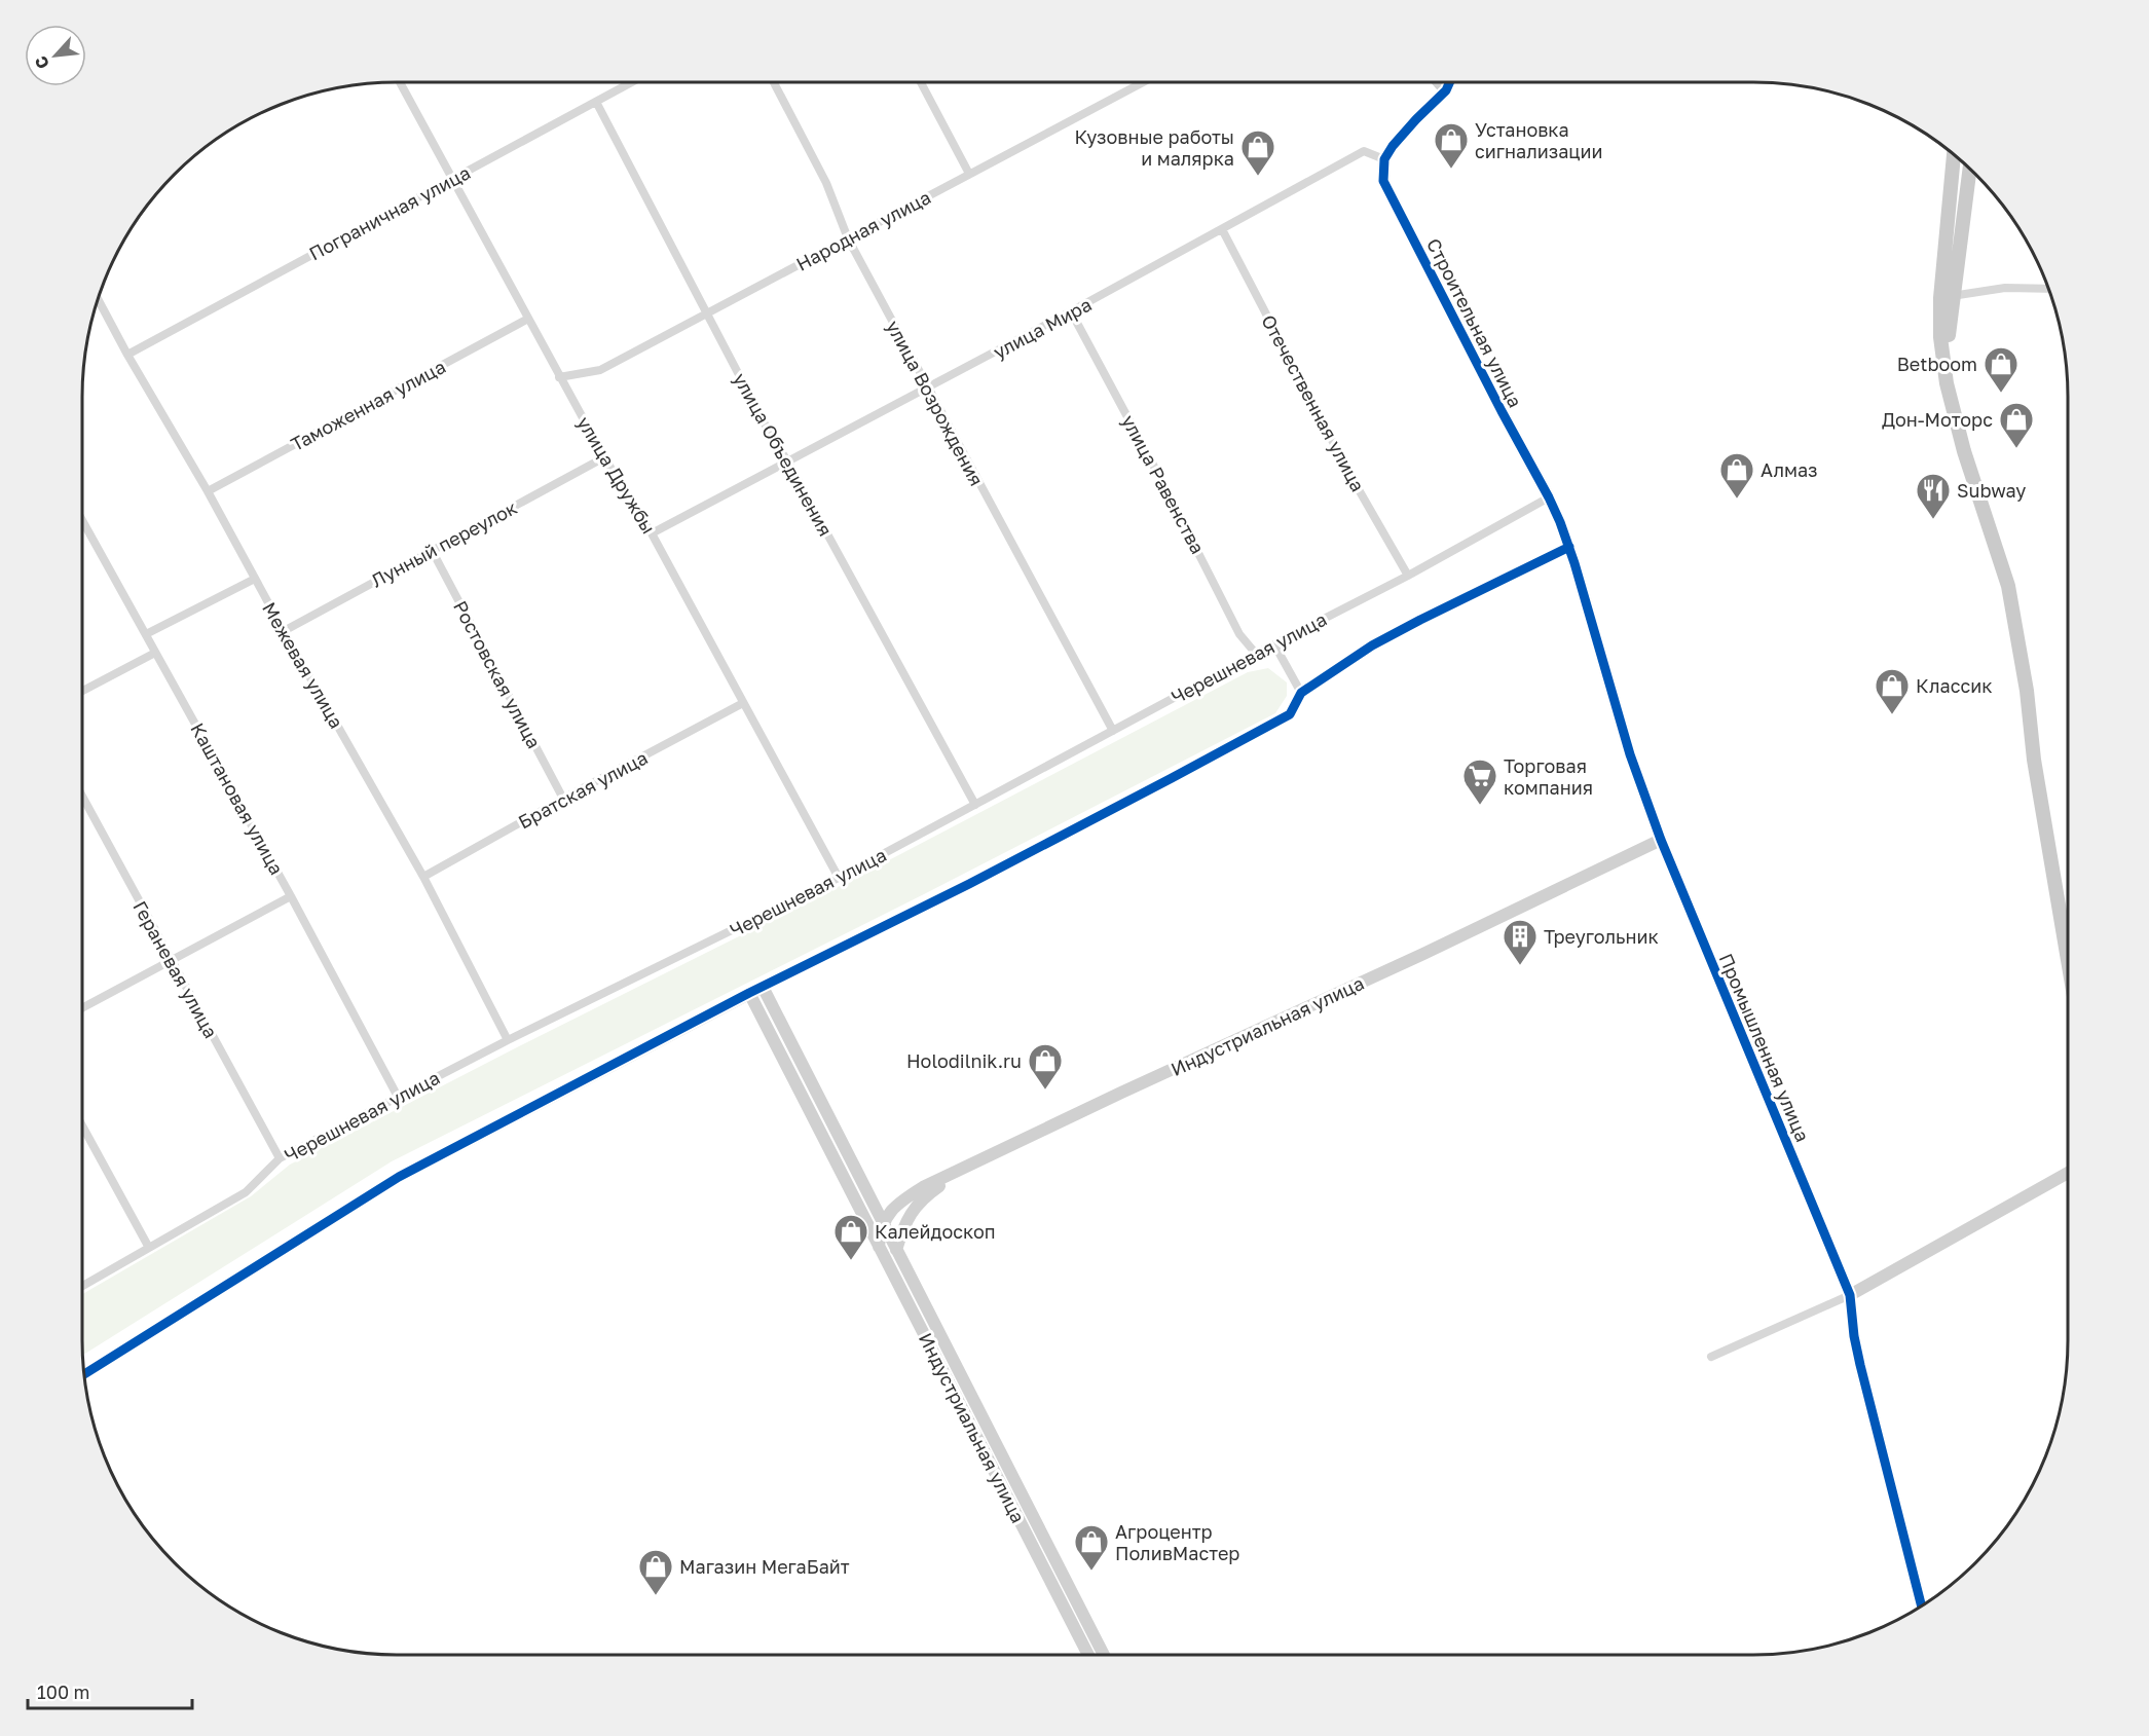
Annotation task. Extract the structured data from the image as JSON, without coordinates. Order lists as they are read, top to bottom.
{
  "streets": {
    "street": [
      "Пограничная улица",
      "Народная улица",
      "Строительная улица",
      "улица Мира",
      "улица Возрождения",
      "Отечественная улица",
      "Таможенная улица",
      "улица Объединения",
      "улица Дружбы",
      "улица Равенства",
      "Лунный переулок",
      "Черешневая улица",
      "Межевая улица",
      "Ростовская улица",
      "Братская улица",
      "Каштановая улица",
      "Гераневая улица",
      "Индустриальная улица",
      "Промышленная улица"
    ]
  },
  "crossings": [
    ["Пограничная улица", "улица Объединения"],
    ["Пограничная улица", "улица Дружбы"],
    ["Пограничная улица", "Межевая улица"],
    ["Народная улица", "улица Возрождения"],
    ["Народная улица", "улица Объединения"],
    ["Народная улица", "улица Дружбы"],
    ["Строительная улица", "улица Мира"],
    ["Строительная улица", "Черешневая улица"],
    ["Строительная улица", "Промышленная улица"],
    ["улица Мира", "улица Возрождения"],
    ["улица Мира", "Отечественная улица"],
    ["улица Мира", "улица Объединения"],
    ["улица Мира", "улица Дружбы"],
    ["улица Мира", "улица Равенства"],
    ["улица Возрождения", "Черешневая улица"],
    ["Отечественная улица", "Черешневая улица"],
    ["Таможенная улица", "улица Дружбы"],
    ["Таможенная улица", "Межевая улица"],
    ["улица Объединения", "Черешневая улица"],
    ["улица Дружбы", "Лунный переулок"],
    ["улица Дружбы", "Черешневая улица"],
    ["улица Дружбы", "Братская улица"],
    ["улица Равенства", "Черешневая улица"],
    ["Лунный переулок", "Межевая улица"],
    ["Лунный переулок", "Ростовская улица"],
    ["Черешневая улица", "Межевая улица"],
    ["Черешневая улица", "Каштановая улица"],
    ["Черешневая улица", "Гераневая улица"],
    ["Черешневая улица", "Промышленная улица"],
    ["Межевая улица", "Братская улица"],
    ["Ростовская улица", "Братская улица"],
    ["Индустриальная улица", "Промышленная улица"]
  ],
  "places": {
    "shop": [
      "Установка сигнализации",
      "Кузовные работы и малярка",
      "Betboom",
      "Дон-Моторс",
      "Алмаз",
      "Классик",
      "Holodilnik.ru",
      "Калейдоскоп",
      "Агроцентр ПоливМастер",
      "Магазин МегаБайт"
    ],
    "restaurant": ["Subway"],
    "supermarket": ["Торговая компания"],
    "building": ["Треугольник"]
  },
  "scale_bar": "100 m",
  "north": "bottom left"
}
